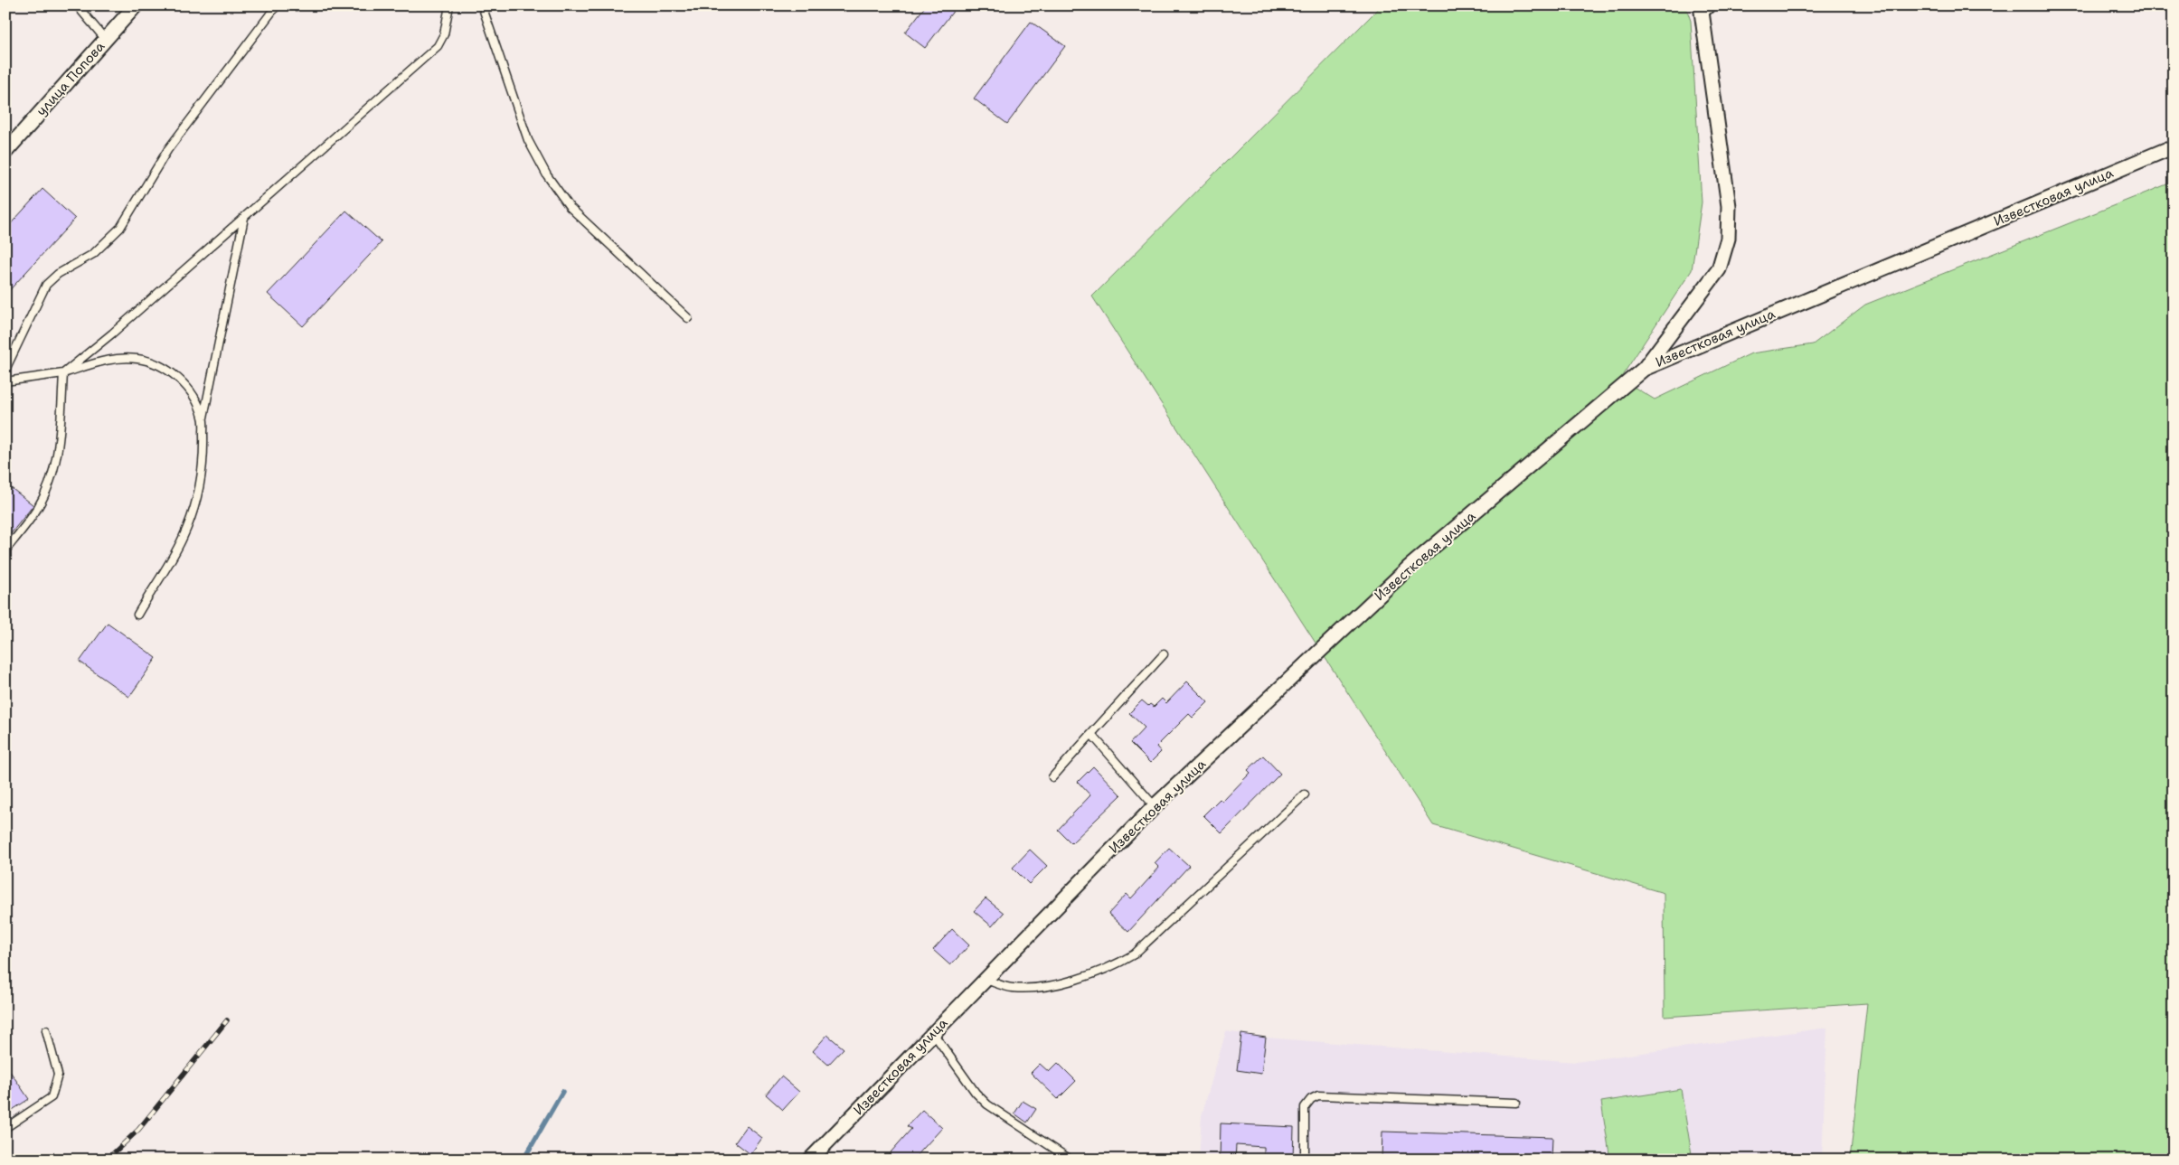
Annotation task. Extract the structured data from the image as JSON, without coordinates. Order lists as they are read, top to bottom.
{
  "streets": {
    "street": ["улица Попова", "Известковая улица"]
  }
}
